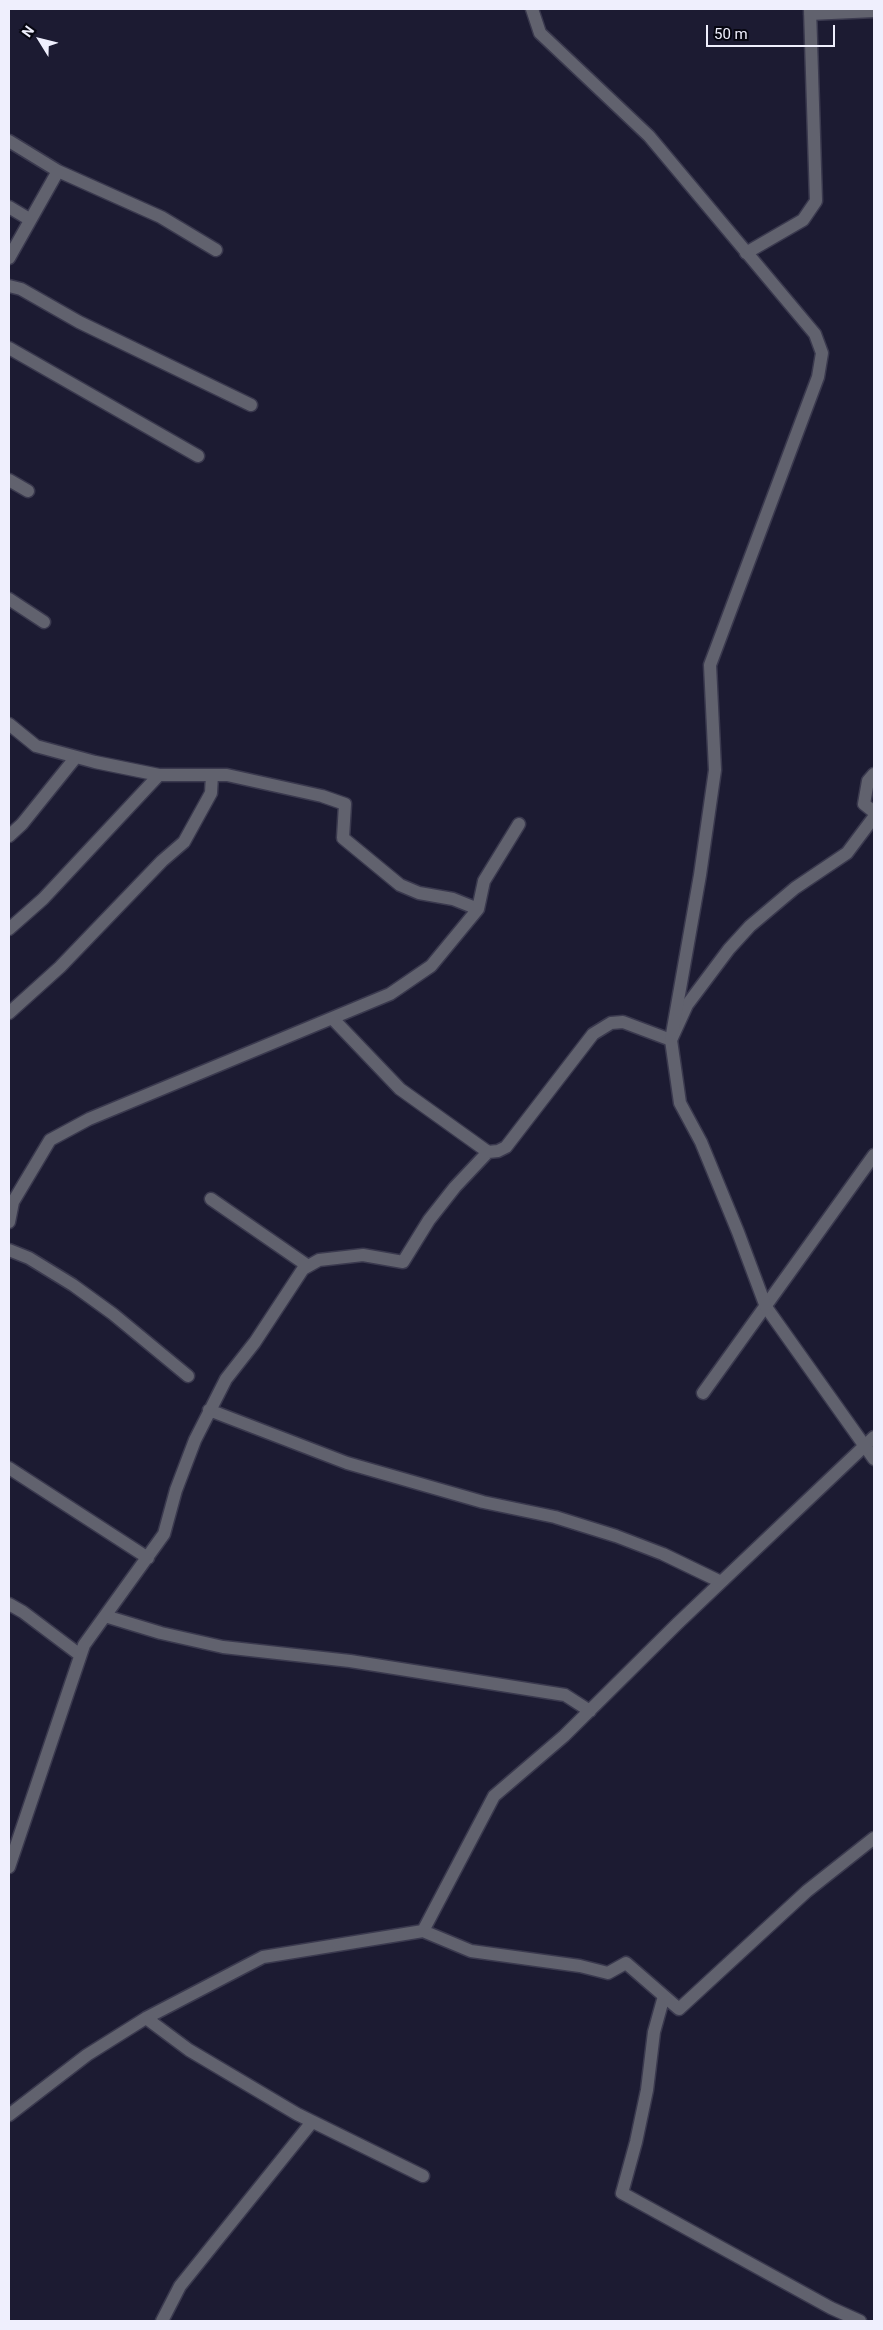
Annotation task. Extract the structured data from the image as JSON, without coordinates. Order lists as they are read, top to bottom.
{
  "scale_bar": "50 m",
  "north": "top left"
}
